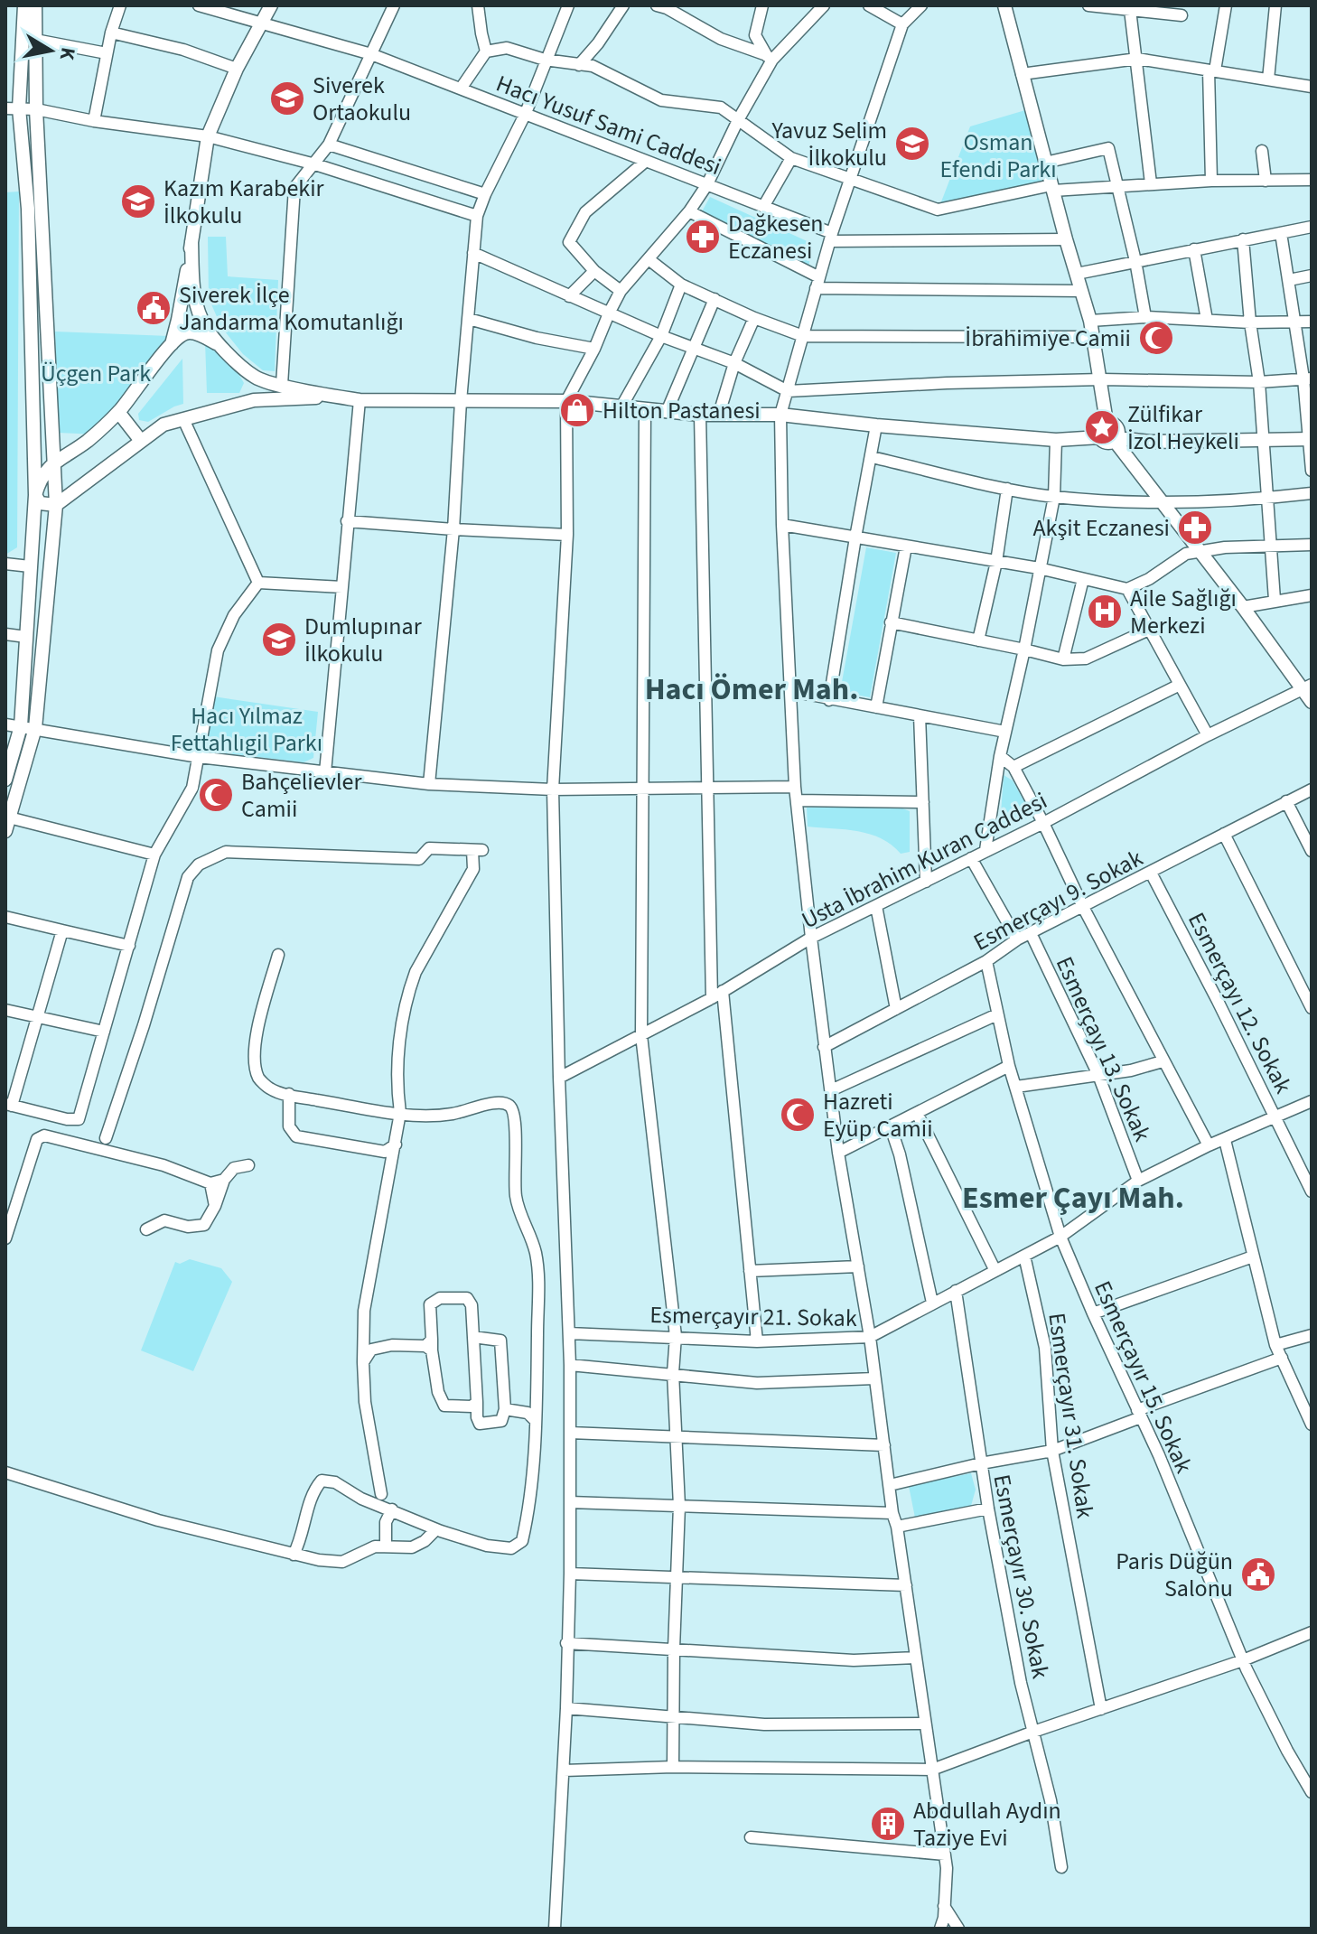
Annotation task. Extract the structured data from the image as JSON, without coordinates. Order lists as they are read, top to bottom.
{
  "streets": {
    "street": [
      "Hacı Yusuf Sami Caddesi",
      "Usta İbrahim Kuran Caddesi",
      "Esmerçayı 9. Sokak",
      "Esmerçayı 12. Sokak",
      "Esmerçayı 13. Sokak",
      "Esmerçayır 21. Sokak",
      "Esmerçayır 15. Sokak",
      "Esmerçayır 31. Sokak",
      "Esmerçayır 30. Sokak"
    ]
  },
  "crossings": [
    ["Esmerçayı 9. Sokak", "Esmerçayı 12. Sokak"],
    ["Esmerçayı 9. Sokak", "Esmerçayı 13. Sokak"],
    ["Esmerçayı 9. Sokak", "Esmerçayır 15. Sokak"],
    ["Esmerçayı 12. Sokak", "Esmerçayır 21. Sokak"],
    ["Esmerçayı 13. Sokak", "Esmerçayır 21. Sokak"],
    ["Esmerçayır 21. Sokak", "Esmerçayır 15. Sokak"],
    ["Esmerçayır 21. Sokak", "Esmerçayır 31. Sokak"],
    ["Esmerçayır 21. Sokak", "Esmerçayır 30. Sokak"]
  ],
  "districts": ["Hacı Ömer Mah.", "Esmer Çayı Mah."],
  "parks": ["Osman Efendi Parkı", "Üçgen Park", "Hacı Yılmaz Fettahlıgil Parkı"],
  "places": {
    "school or university": [
      "Siverek Ortaokulu",
      "Yavuz Selim İlkokulu",
      "Kazım Karabekir İlkokulu",
      "Dumlupınar İlkokulu"
    ],
    "pharmacy": ["Dağkesen Eczanesi", "Akşit Eczanesi"],
    "public building": ["Siverek İlçe Jandarma Komutanlığı", "Paris Düğün Salonu"],
    "mosque": ["İbrahimiye Camii", "Bahçelievler Camii", "Hazreti Eyüp Camii"],
    "shop": ["Hilton Pastanesi"],
    "place": ["Zülfikar İzol Heykeli"],
    "hospital": ["Aile Sağlığı Merkezi"],
    "building": ["Abdullah Aydın Taziye Evi"]
  },
  "north": "right"
}
